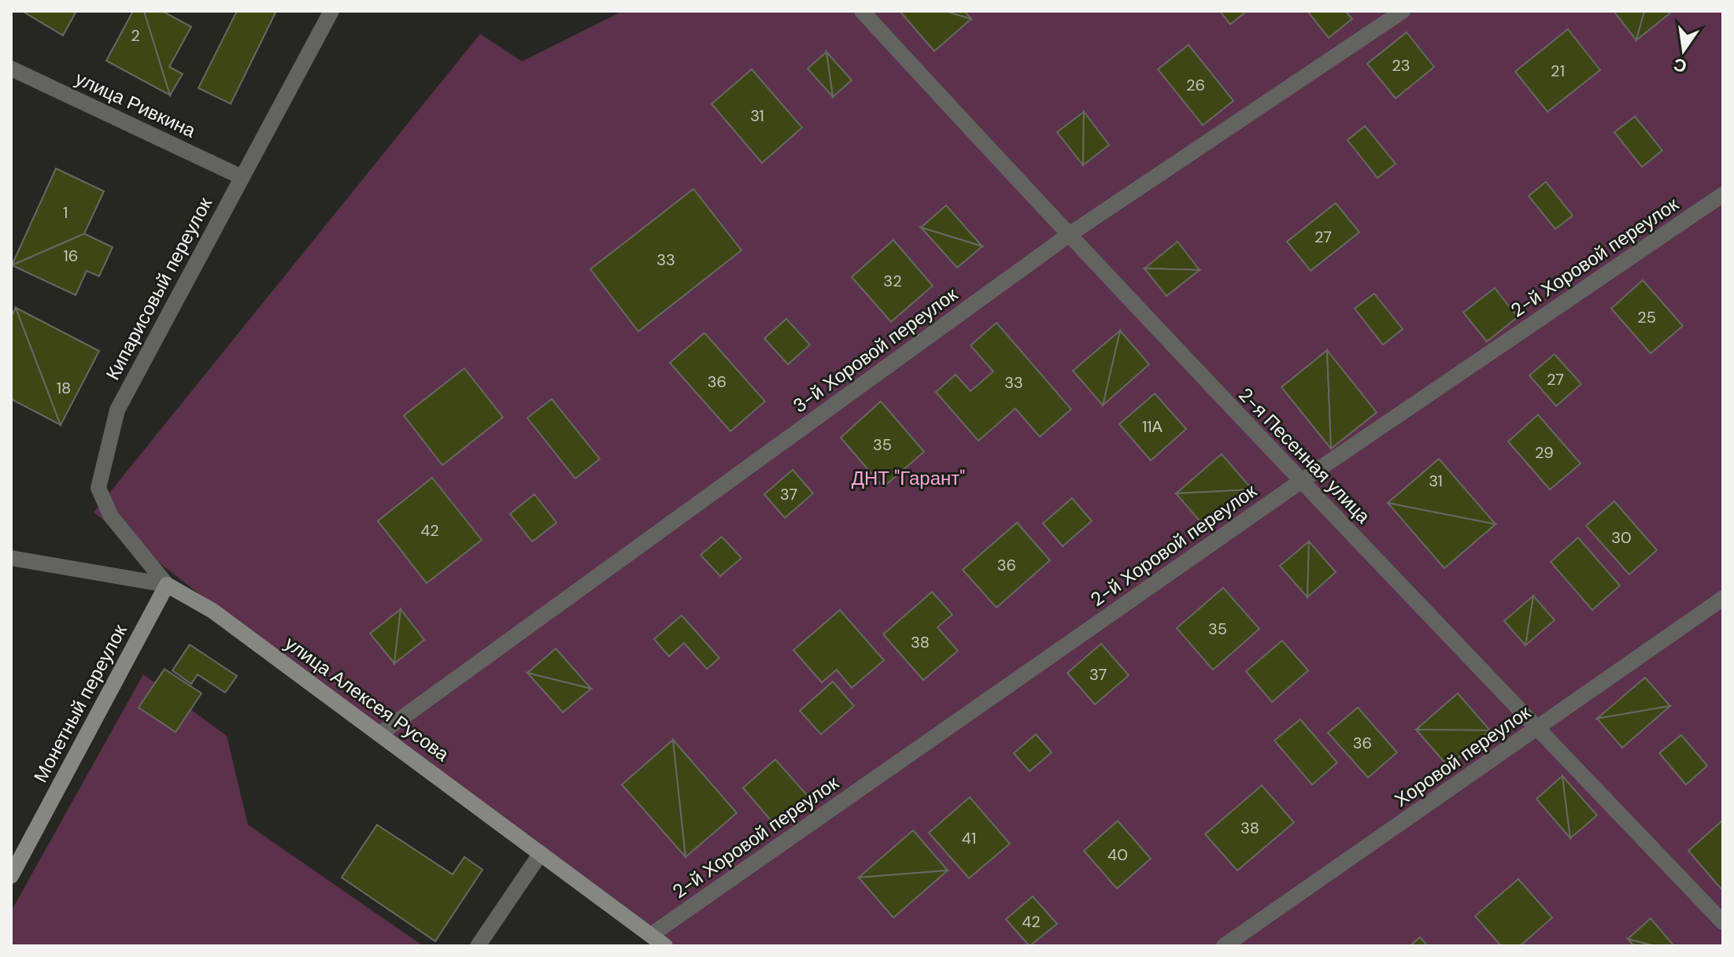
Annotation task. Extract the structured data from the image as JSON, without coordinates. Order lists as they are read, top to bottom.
{
  "streets": {
    "street": [
      "улица Ривкина",
      "2-й Хоровой переулок",
      "Кипарисовый переулок",
      "3-й Хоровой переулок",
      "2-я Песенная улица",
      "улица Алексея Русова",
      "Монетный переулок",
      "Хоровой переулок"
    ]
  },
  "crossings": [
    ["улица Ривкина", "Кипарисовый переулок"],
    ["2-й Хоровой переулок", "2-я Песенная улица"],
    ["2-й Хоровой переулок", "улица Алексея Русова"],
    ["Кипарисовый переулок", "улица Алексея Русова"],
    ["Кипарисовый переулок", "Монетный переулок"],
    ["3-й Хоровой переулок", "2-я Песенная улица"],
    ["3-й Хоровой переулок", "улица Алексея Русова"],
    ["2-я Песенная улица", "Хоровой переулок"],
    ["улица Алексея Русова", "Монетный переулок"]
  ],
  "parks": ["ДНТ \"Гарант\""],
  "house_numbers": [
    "2",
    "23",
    "21",
    "26",
    "31",
    "1",
    "27",
    "16",
    "33",
    "32",
    "25",
    "27",
    "36",
    "33",
    "18",
    "11А",
    "35",
    "29",
    "31",
    "37",
    "42",
    "30",
    "36",
    "35",
    "38",
    "37",
    "36",
    "38",
    "41",
    "40",
    "42"
  ],
  "north": "bottom"
}
